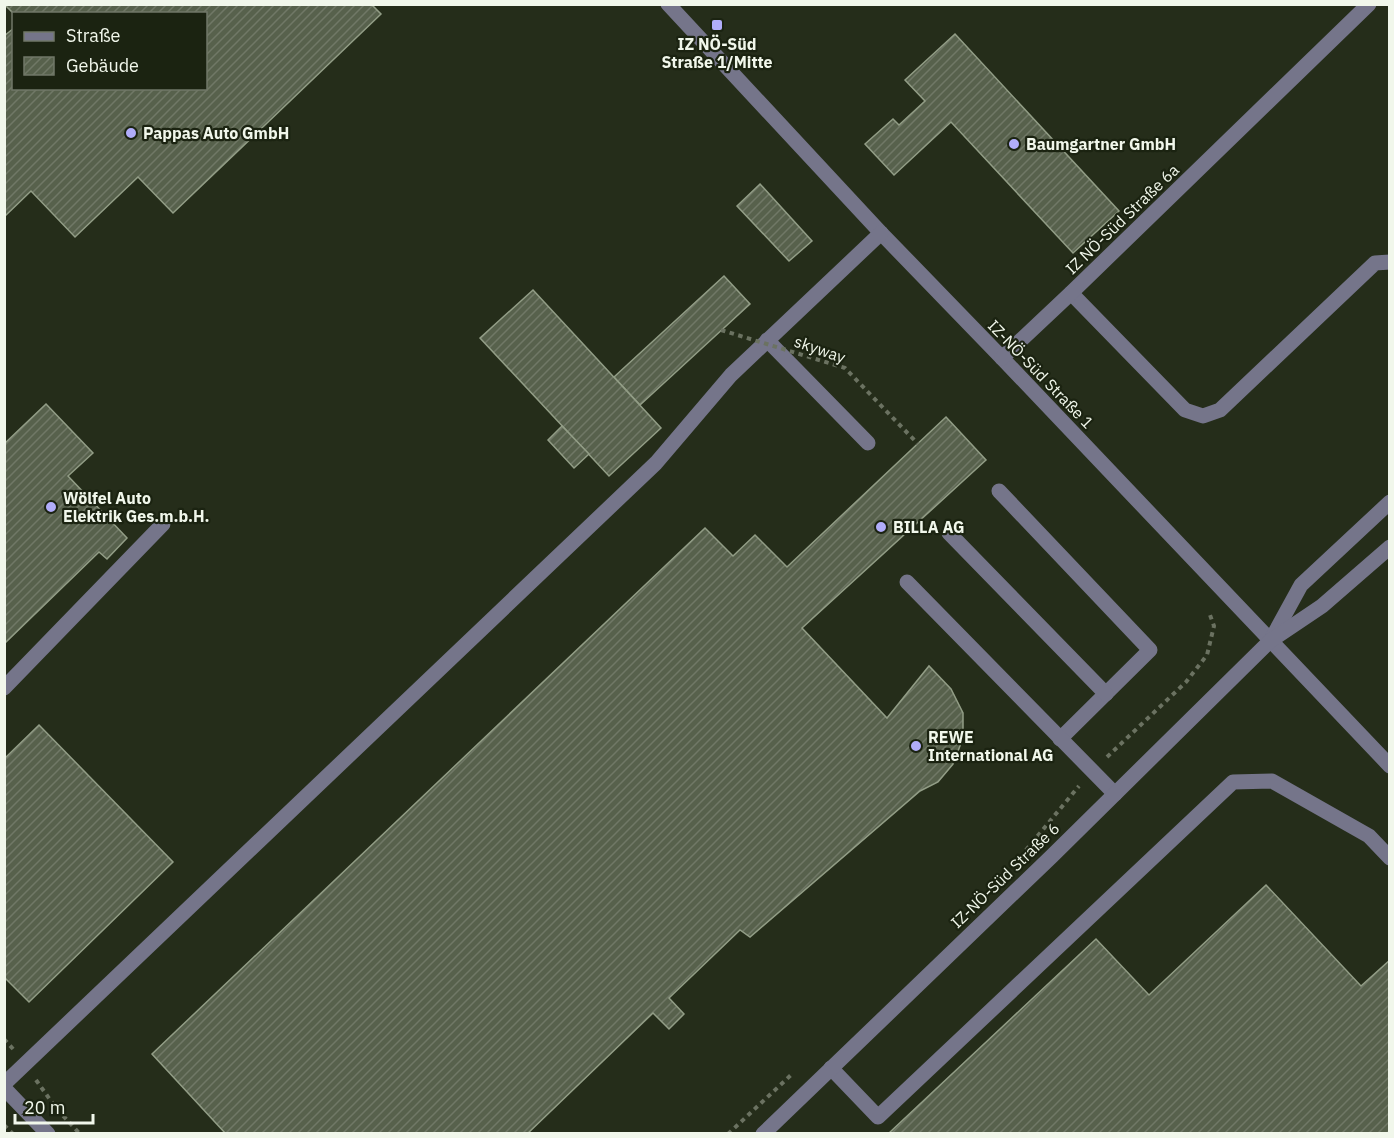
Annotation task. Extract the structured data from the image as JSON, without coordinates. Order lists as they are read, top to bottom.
{
  "streets": {
    "street": ["IZ NÖ-Süd Straße 6a", "IZ-NÖ-Süd Straße 1", "IZ-NÖ-Süd Straße 6"],
    "path": ["skyway"]
  },
  "crossings": [
    ["IZ NÖ-Süd Straße 6a", "IZ-NÖ-Süd Straße 1"],
    ["IZ-NÖ-Süd Straße 1", "IZ-NÖ-Süd Straße 6"]
  ],
  "places": {
    "transit": ["IZ NÖ-Süd Straße 1/Mitte"],
    "other": [
      "Pappas Auto GmbH",
      "Baumgartner GmbH",
      "Wölfel Auto Elektrik Ges.m.b.H.",
      "BILLA AG",
      "REWE International AG"
    ]
  },
  "legend": ["Straße", "Gebäude"],
  "scale_bar": "20 m"
}
